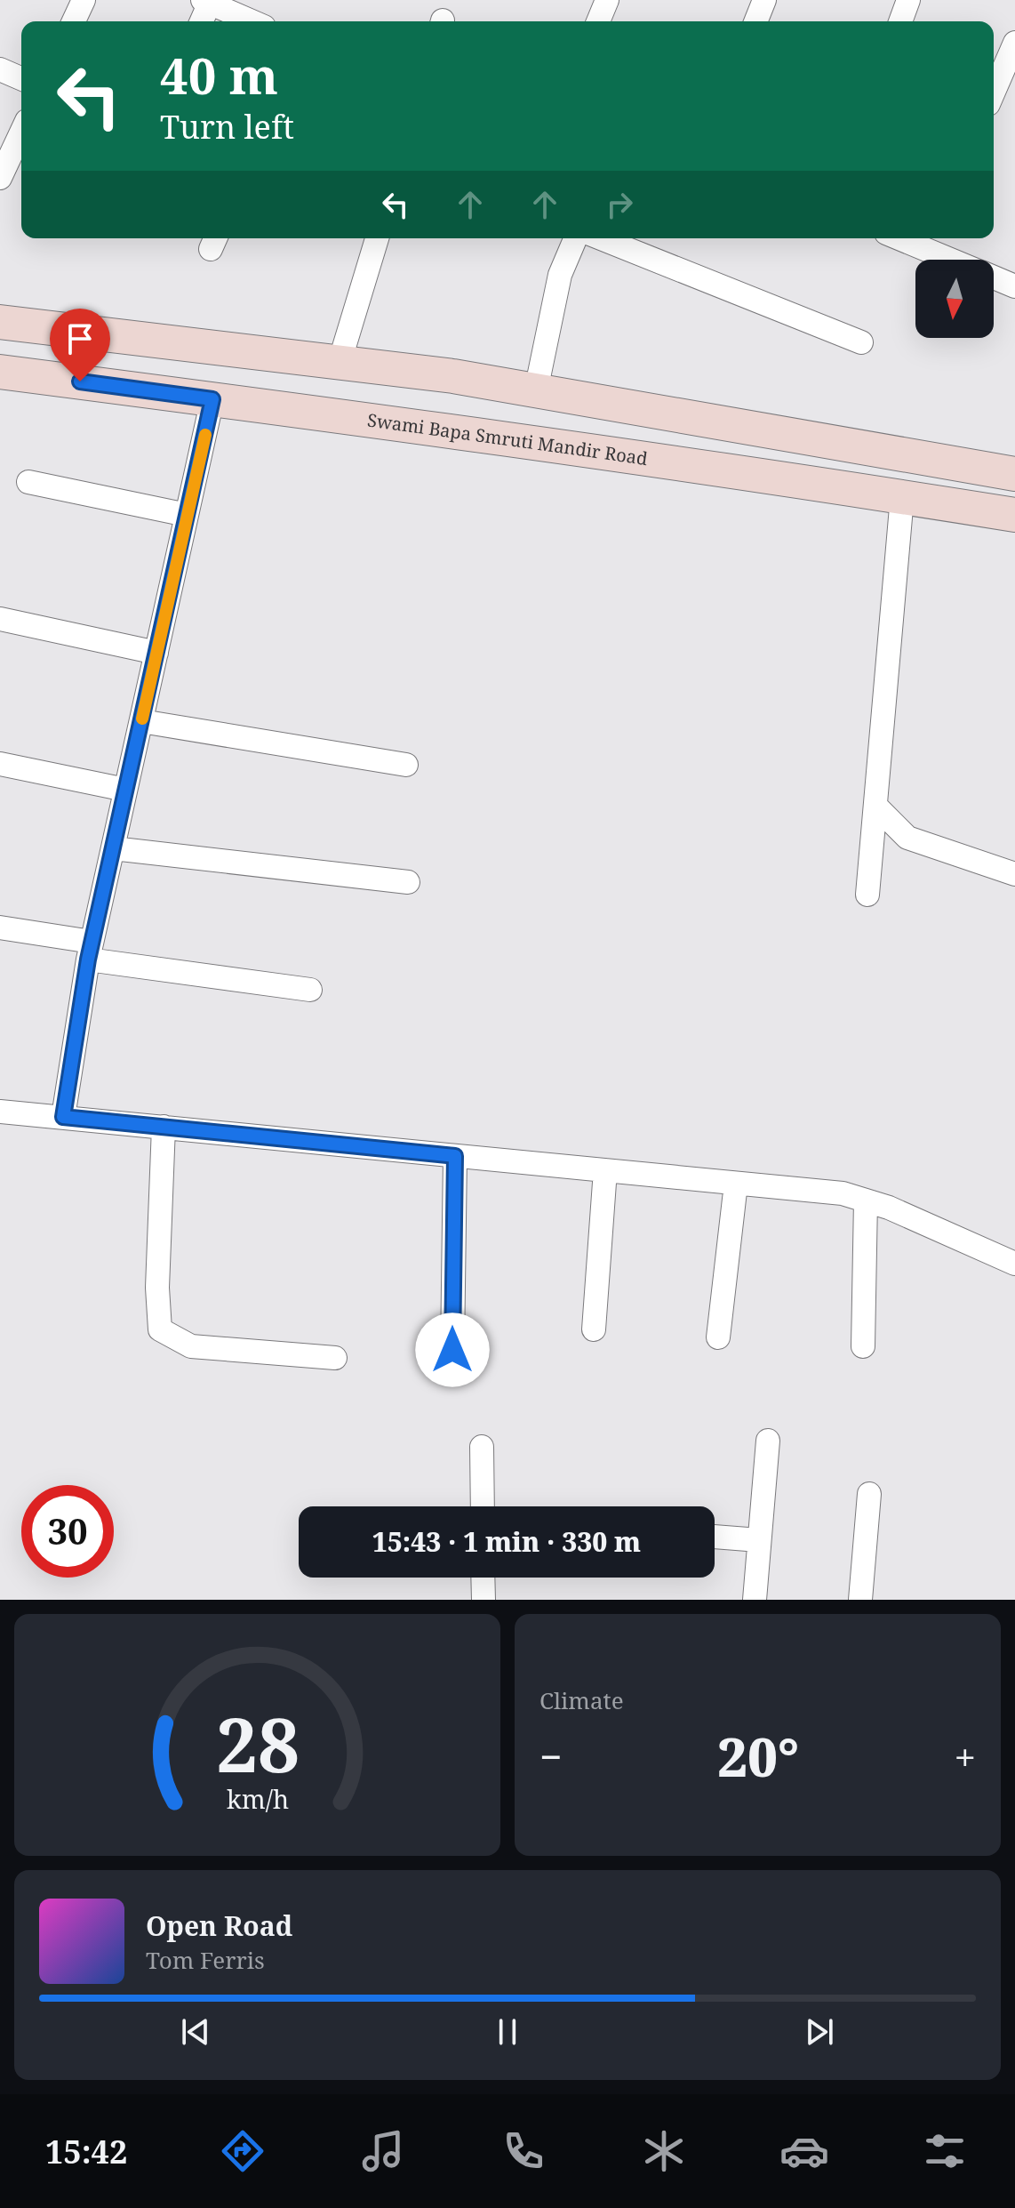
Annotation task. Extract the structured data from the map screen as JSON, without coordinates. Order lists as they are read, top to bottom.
{
  "streets": {
    "street": ["Swami Bapa Smruti Mandir Road"]
  },
  "north": "bottom",
  "page": {
    "turn": ["40 m", "Turn left"],
    "limit": "30",
    "trip": "15:43 · 1 min · 330 m",
    "tile": "Climate",
    "heat": ["−", "20°", "+"],
    "song": ["Open Road", "Tom Ferris"],
    "tabs": "15:42",
    "gauge": ["28", "km/h"]
  }
}
